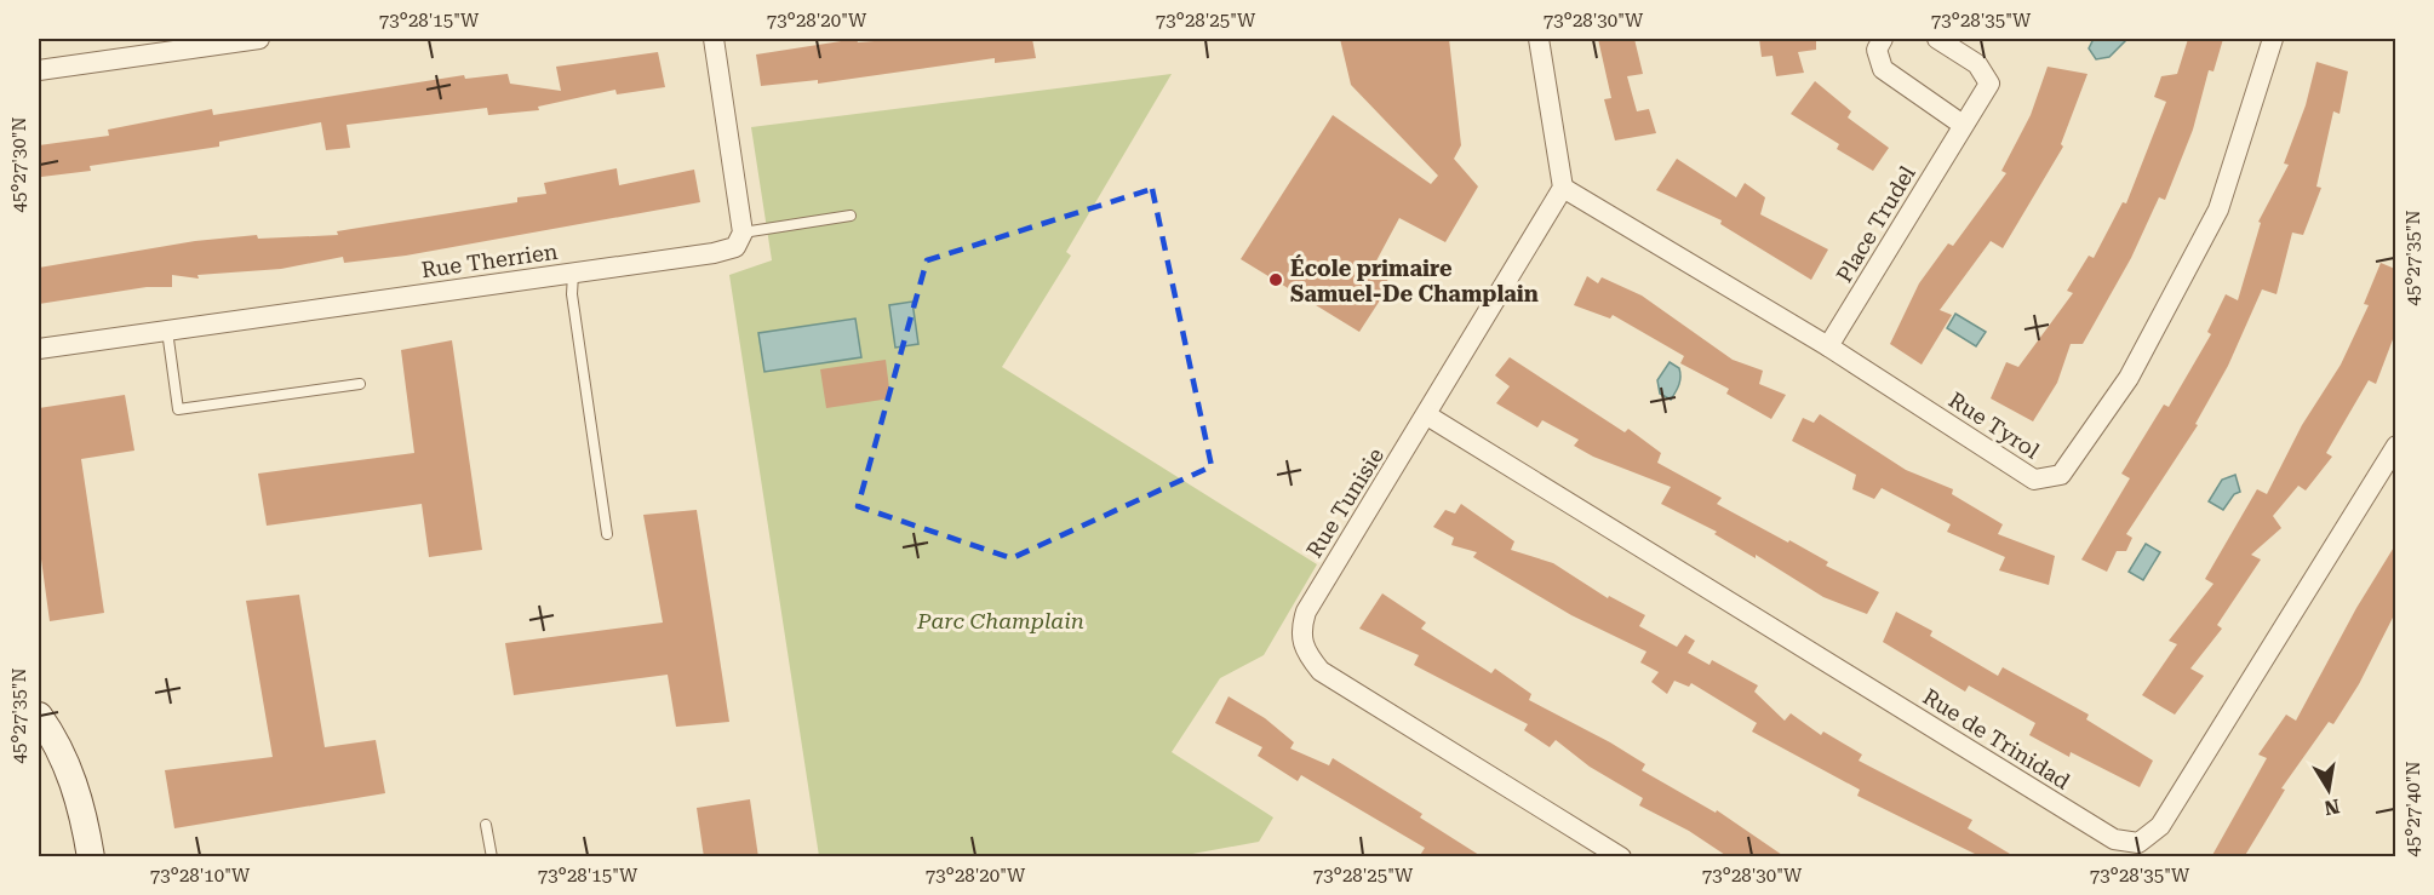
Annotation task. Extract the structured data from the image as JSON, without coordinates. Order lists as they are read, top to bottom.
{
  "streets": {
    "street": [
      "Place Trudel",
      "Rue Therrien",
      "Rue Tyrol",
      "Rue Tunisie",
      "Rue de Trinidad"
    ]
  },
  "crossings": [
    ["Place Trudel", "Rue Tyrol"],
    ["Rue Tyrol", "Rue Tunisie"],
    ["Rue Tunisie", "Rue de Trinidad"]
  ],
  "parks": ["Parc Champlain"],
  "places": ["École primaire Samuel-De Champlain"],
  "north": "bottom",
  "coordinates": [
    "73°28'15\"W",
    "73°28'20\"W",
    "73°28'25\"W",
    "73°28'30\"W",
    "73°28'35\"W",
    "45°27'30\"N",
    "45°27'35\"N",
    "45°27'40\"N",
    "73°28'10\"W"
  ]
}
